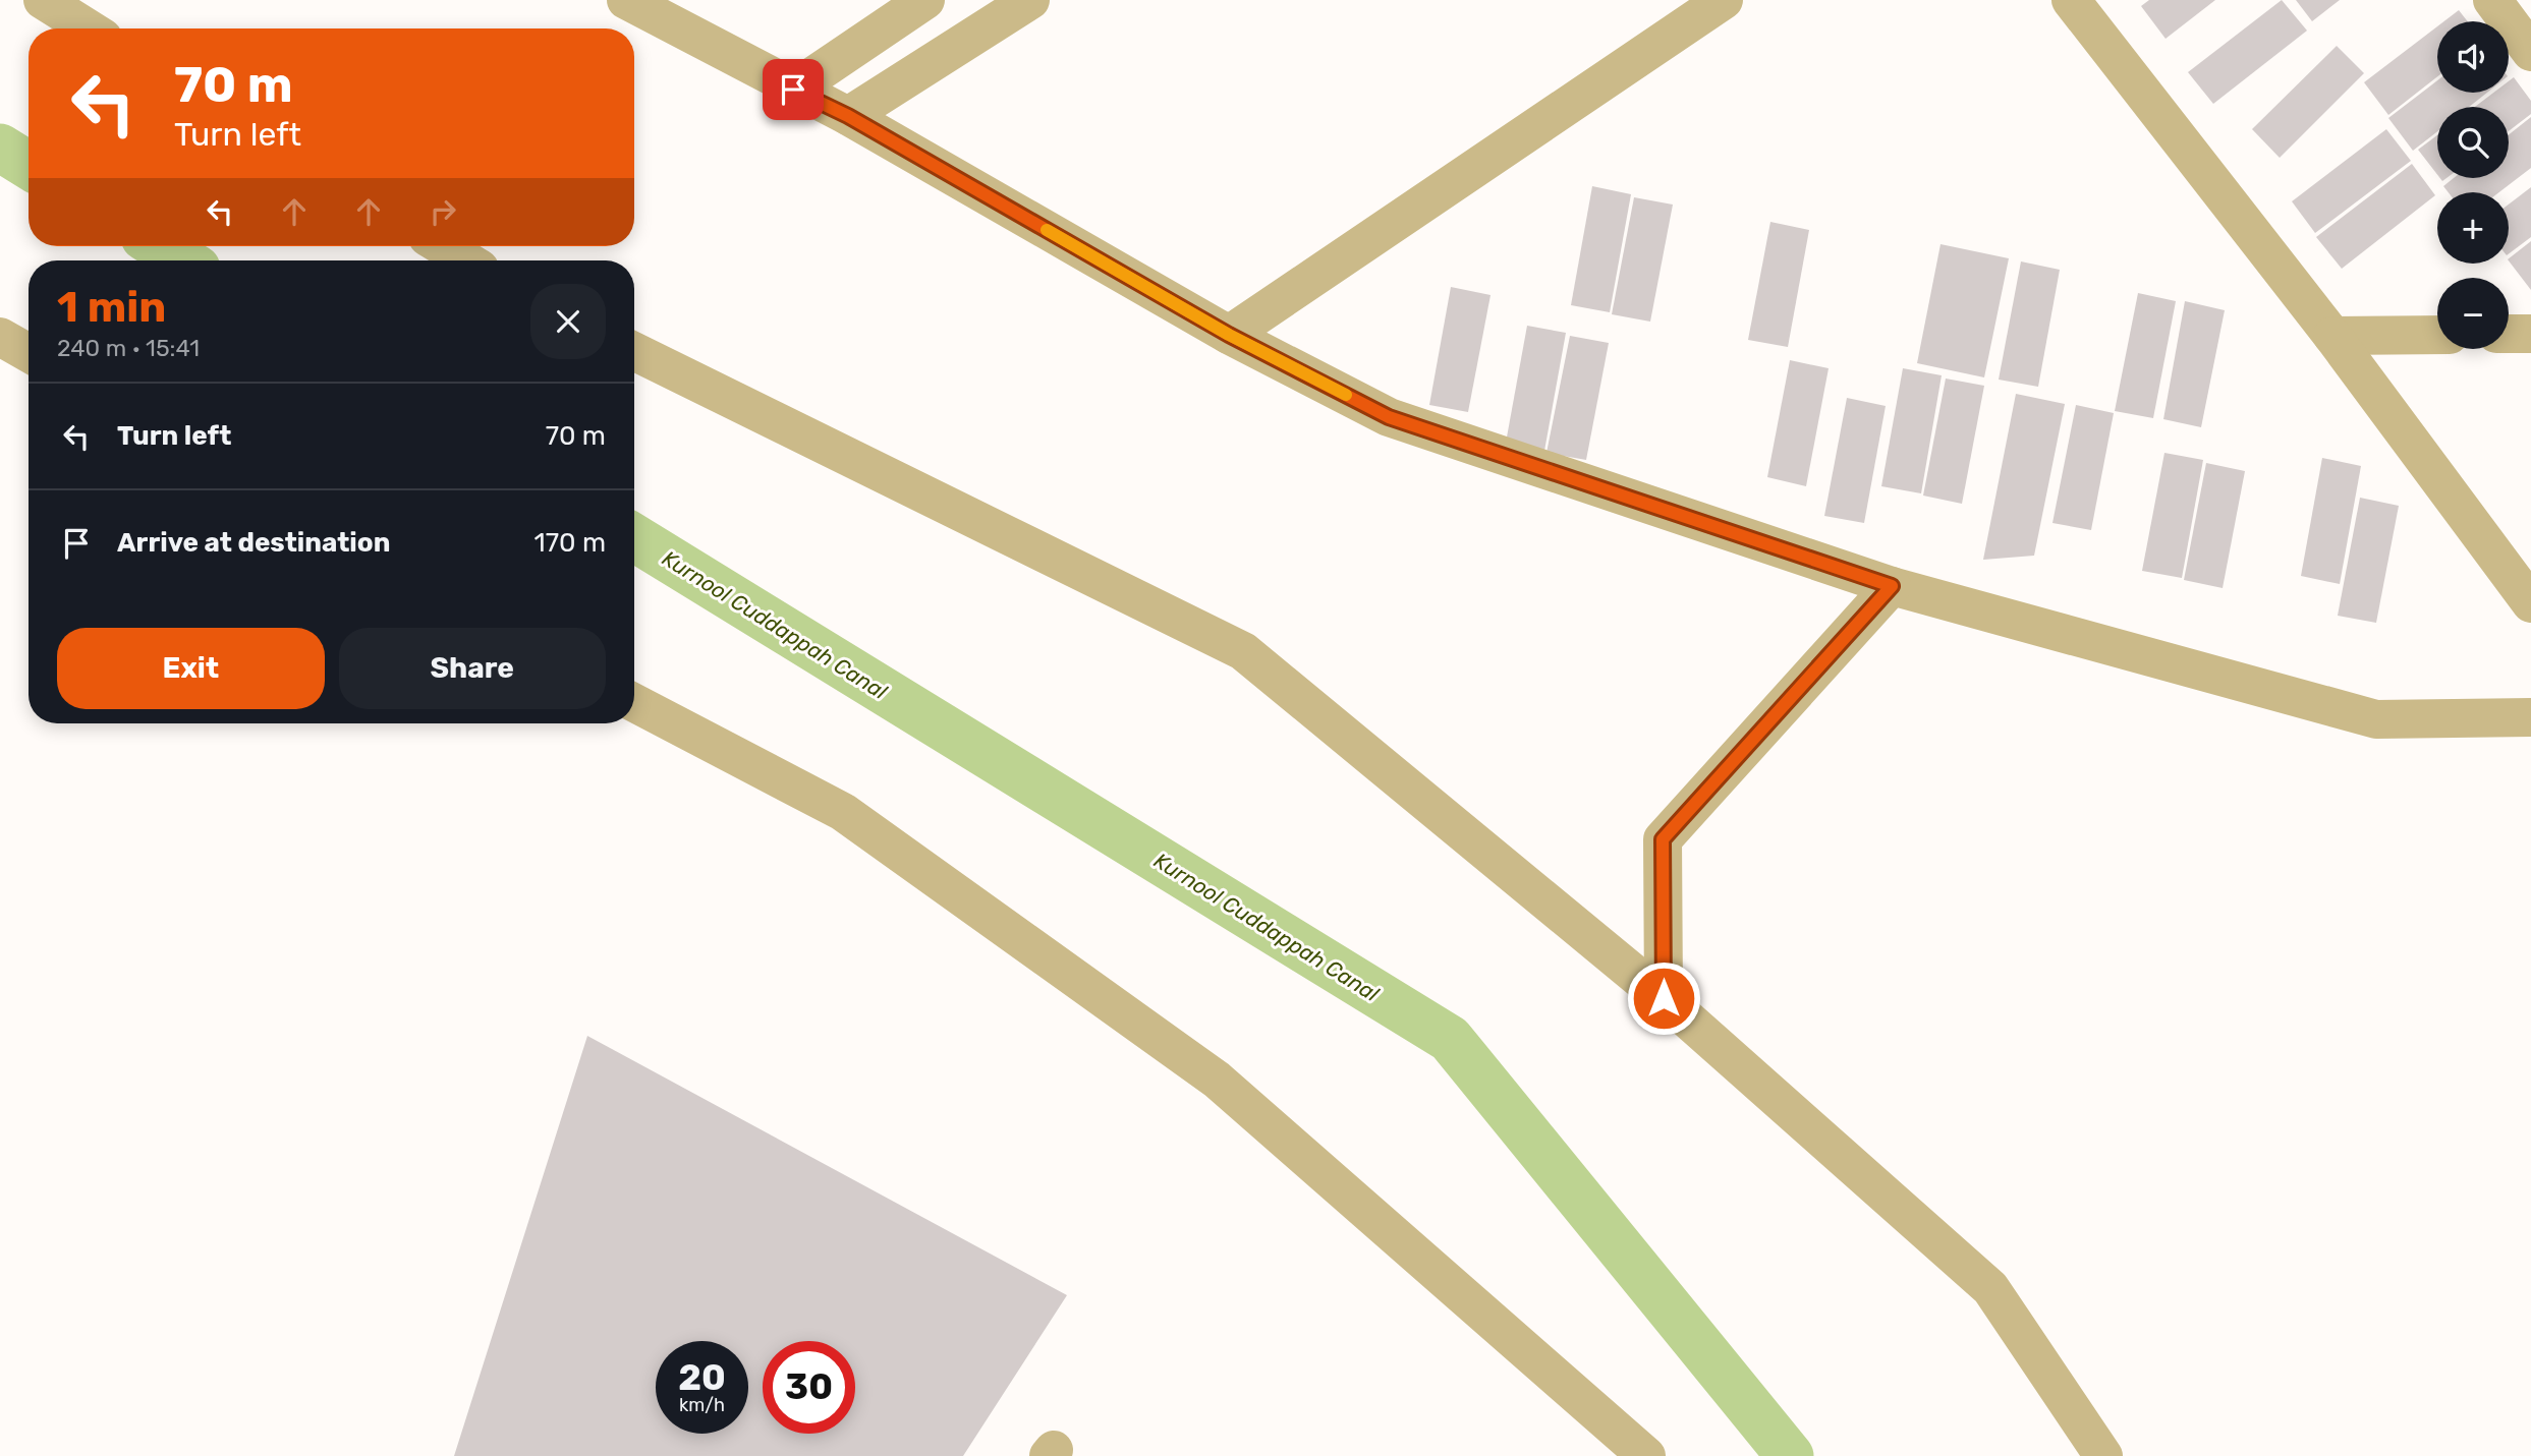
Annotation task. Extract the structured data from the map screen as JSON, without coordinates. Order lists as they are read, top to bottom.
{
  "water": ["Kurnool Cuddappah Canal"],
  "page": {
    "map_buttons": ["+", "−"],
    "turn": ["70 m", "Turn left"],
    "heading": ["1 min", "240 m · 15:41"],
    "list": [
      {
        "name": "Turn left",
        "value": "70 m"
      },
      {
        "name": "Arrive at destination",
        "value": "170 m"
      }
    ],
    "buttons": ["Exit", "Share"],
    "speed": "20 km/h",
    "limit": "30"
  }
}
